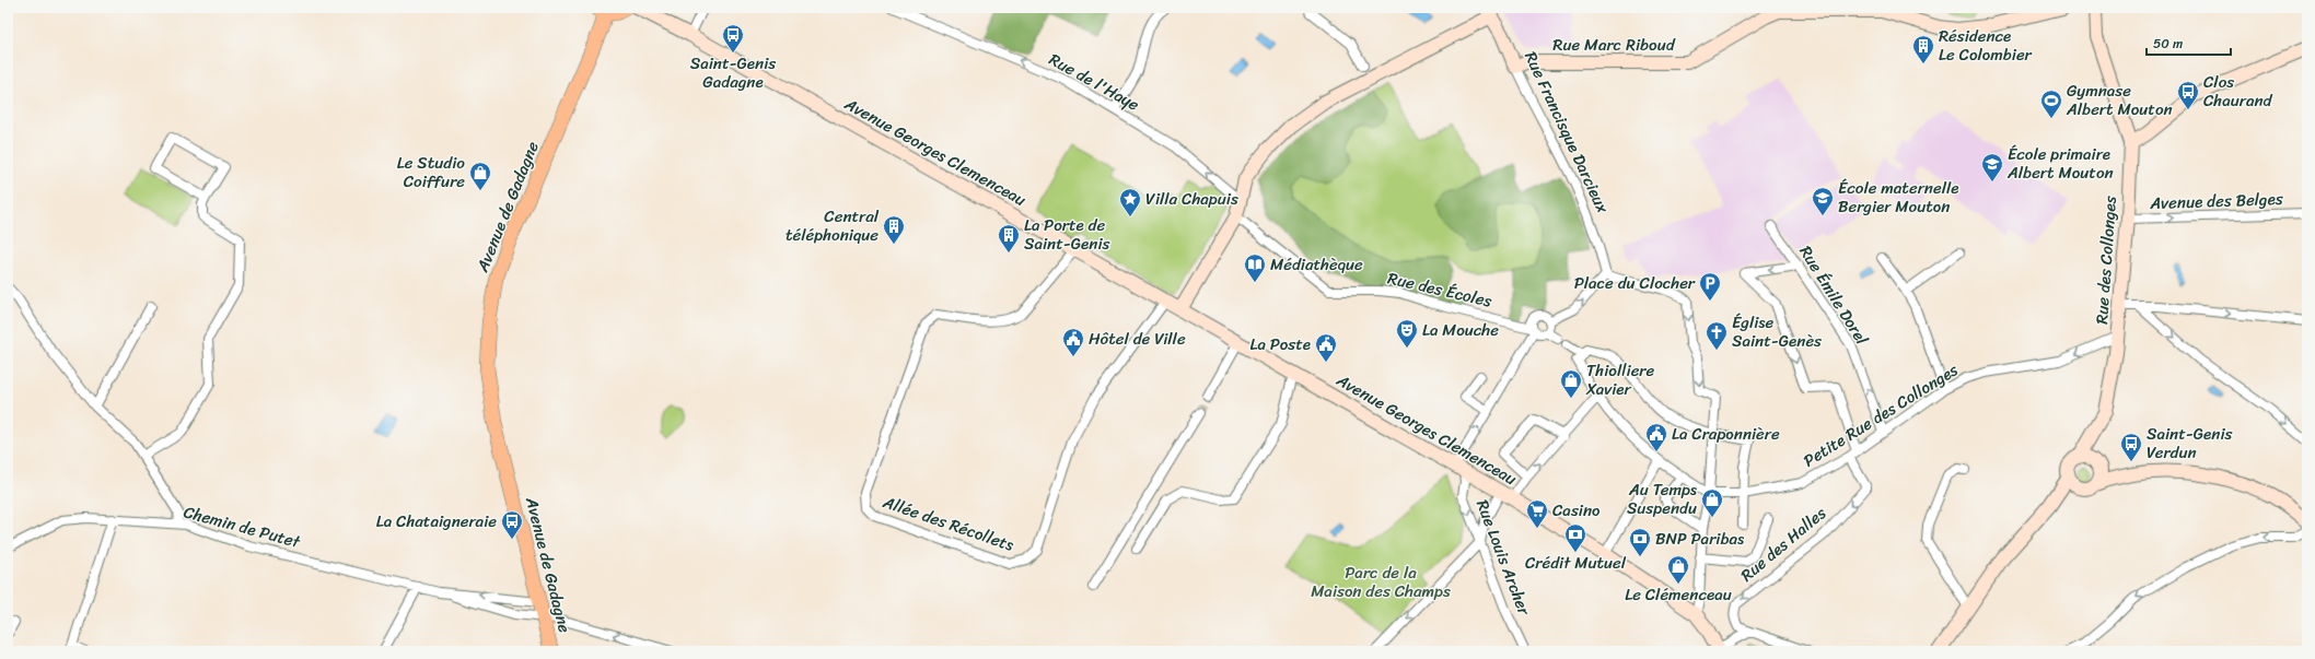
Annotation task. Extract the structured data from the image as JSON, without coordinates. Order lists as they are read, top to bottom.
{
  "streets": {
    "main road": [
      "Rue Marc Riboud",
      "Rue Francisque Darcieux",
      "Avenue Georges Clemenceau",
      "Avenue de Gadagne",
      "Rue des Collonges"
    ],
    "street": [
      "Rue de l'Haye",
      "Avenue des Belges",
      "Rue des Écoles",
      "Rue Émile Dorel",
      "Petite Rue des Collonges",
      "Allée des Récollets",
      "Chemin de Putet",
      "Rue des Halles",
      "Rue Louis Archer"
    ]
  },
  "crossings": [
    ["Rue Marc Riboud", "Rue Francisque Darcieux"],
    ["Avenue Georges Clemenceau", "Allée des Récollets"],
    ["Avenue Georges Clemenceau", "Rue Louis Archer"],
    ["Avenue des Belges", "Rue des Collonges"],
    ["Avenue de Gadagne", "Chemin de Putet"],
    ["Rue des Collonges", "Petite Rue des Collonges"],
    ["Rue Émile Dorel", "Petite Rue des Collonges"],
    ["Petite Rue des Collonges", "Rue des Halles"]
  ],
  "one_way": [
    "Rue de l'Haye",
    "Avenue des Belges",
    "Petite Rue des Collonges",
    "Rue Louis Archer"
  ],
  "parks": ["Parc de la Maison des Champs"],
  "places": {
    "bus stop": [
      "Saint-Genis Gadagne",
      "Clos Chaurand",
      "Saint-Genis Verdun",
      "La Chataigneraie"
    ],
    "building": ["Résidence Le Colombier", "Central téléphonique", "La Porte de Saint-Genis"],
    "sports": ["Gymnase Albert Mouton"],
    "school or university": ["École primaire Albert Mouton", "École maternelle Bergier Mouton"],
    "shop": [
      "Le Studio Coiffure",
      "Thiolliere Xavier",
      "Au Temps Suspendu",
      "Le Clémenceau"
    ],
    "place": ["Villa Chapuis"],
    "library": ["Médiathèque"],
    "parking": ["Place du Clocher"],
    "theatre": ["La Mouche"],
    "church": ["Église Saint-Genès"],
    "public building": ["Hôtel de Ville", "La Poste", "La Craponnière"],
    "supermarket": ["Casino"],
    "bank": ["Crédit Mutuel", "BNP Paribas"]
  },
  "scale_bar": "50 m"
}
